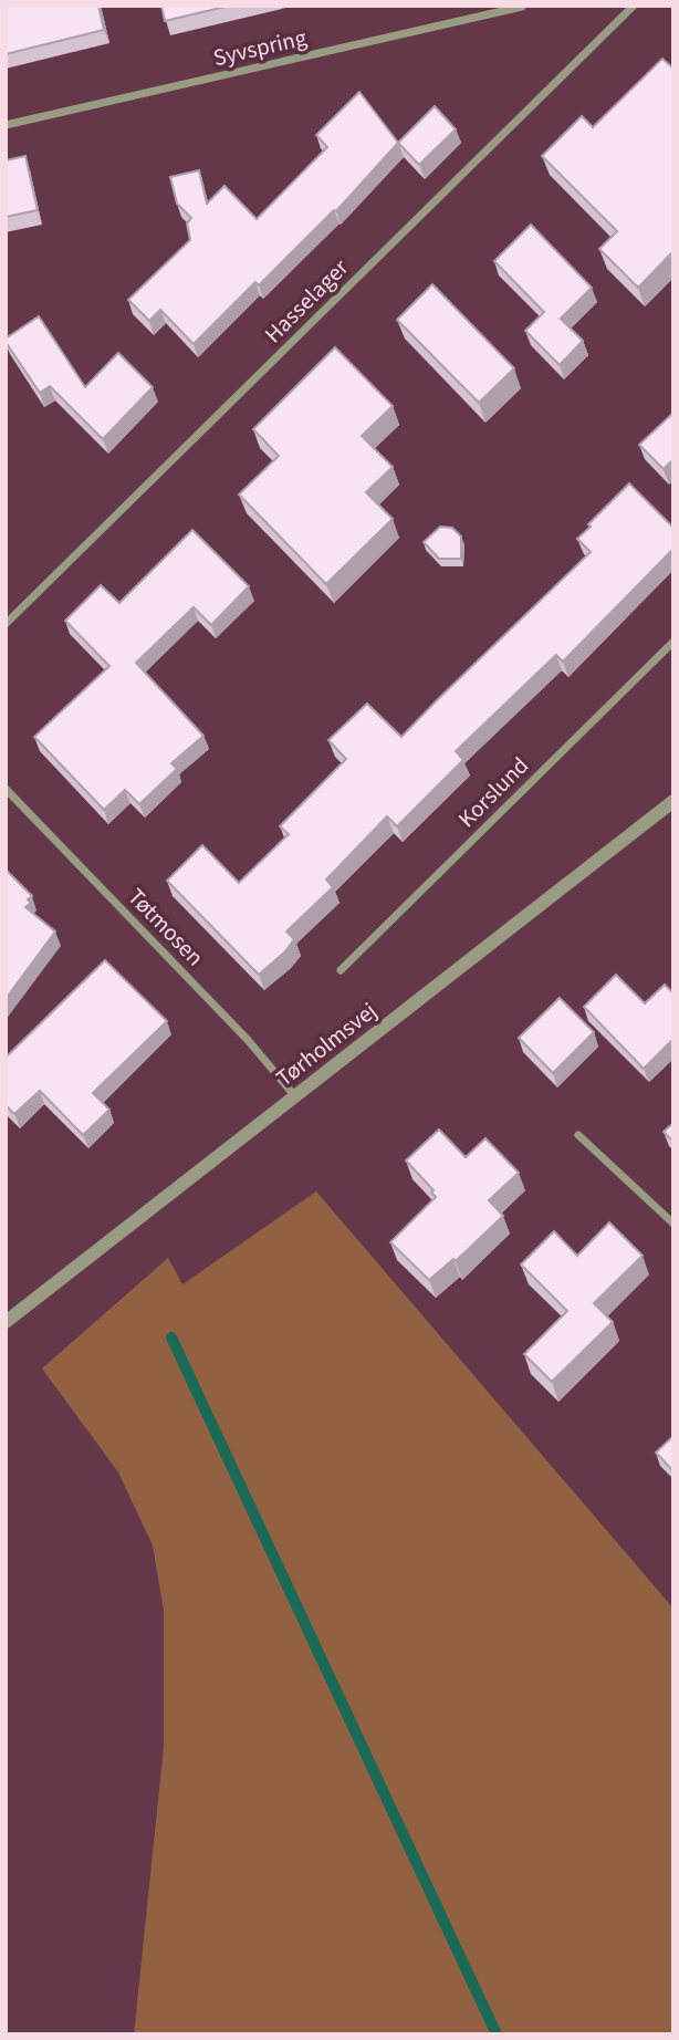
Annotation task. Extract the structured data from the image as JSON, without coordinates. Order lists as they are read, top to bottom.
{
  "streets": {
    "street": [
      "Syvspring",
      "Hasselager",
      "Korslund",
      "Tøtmosen",
      "Tørholmsvej"
    ]
  },
  "crossings": [
    ["Tøtmosen", "Tørholmsvej"]
  ]
}
